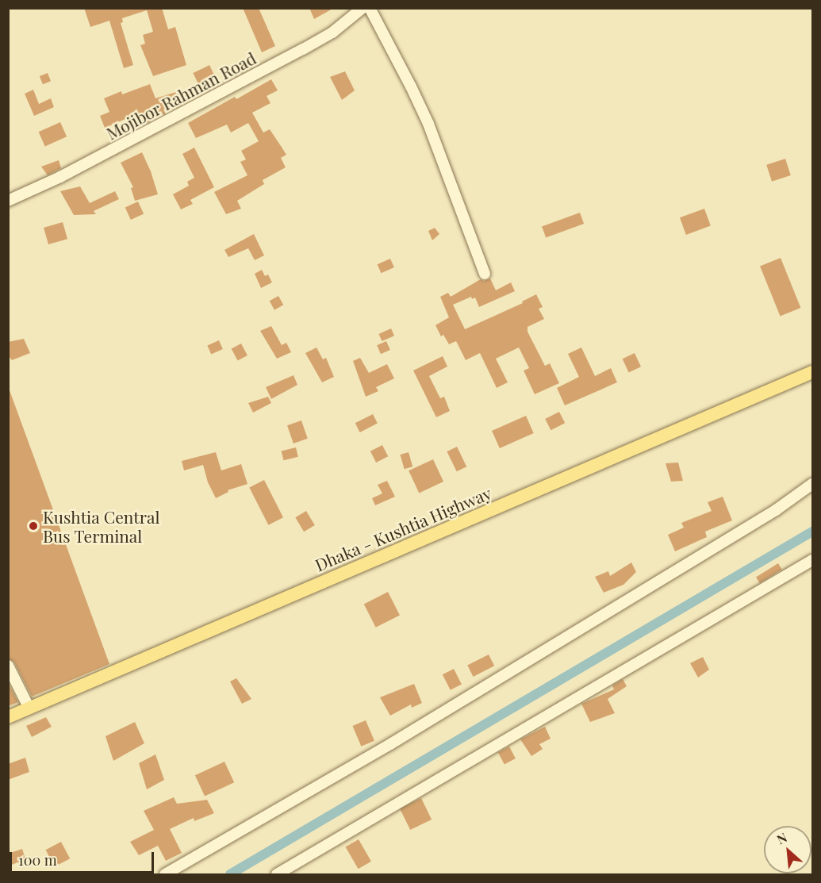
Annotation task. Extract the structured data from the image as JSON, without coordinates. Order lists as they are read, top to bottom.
{
  "streets": {
    "main road": ["Dhaka - Kushtia Highway"],
    "street": ["Mojibor Rahman Road"]
  },
  "places": ["Kushtia Central Bus Terminal"],
  "scale_bar": "100 m",
  "north": "top left"
}
